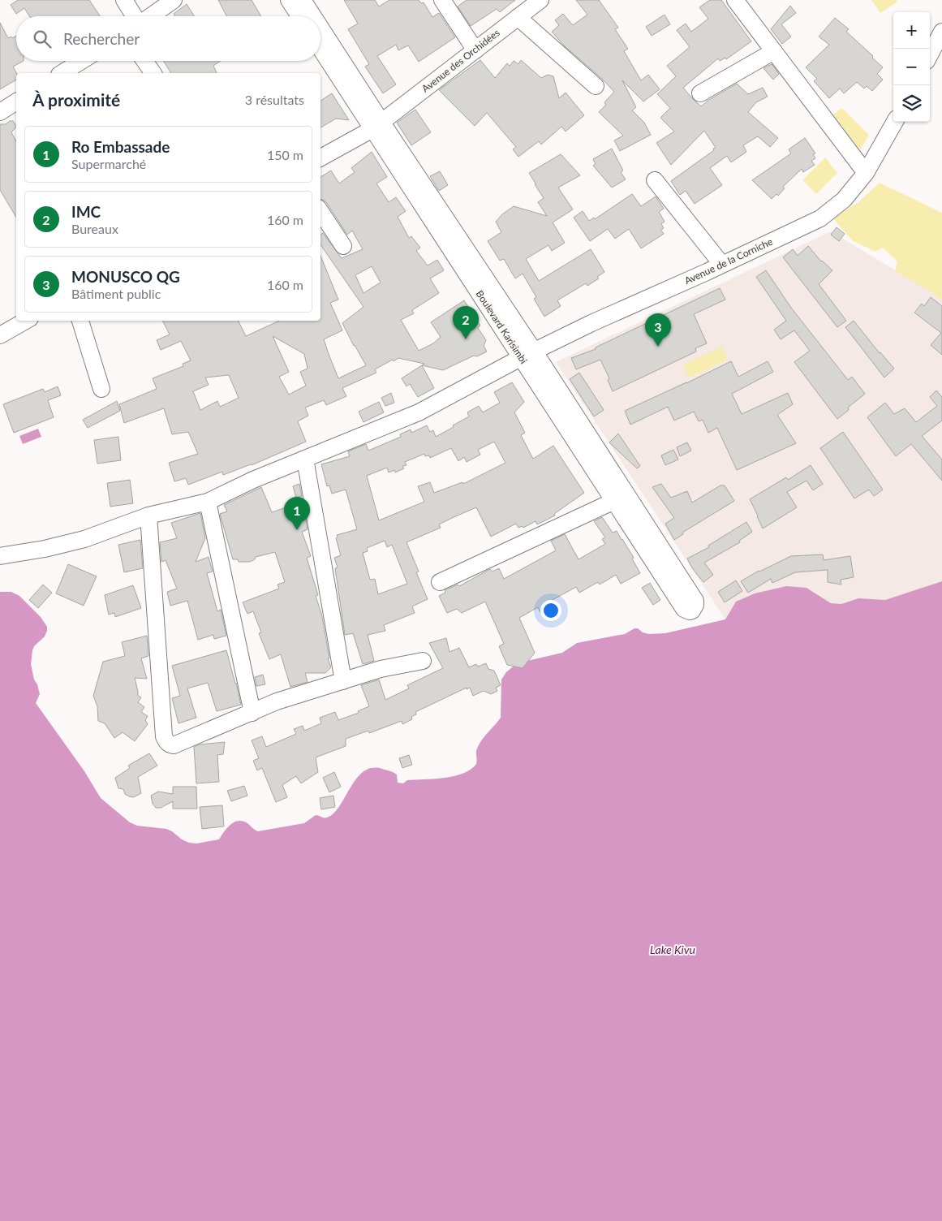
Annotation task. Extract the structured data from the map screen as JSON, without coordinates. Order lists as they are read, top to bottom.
{
  "streets": {
    "street": ["Avenue des Orchidées", "Avenue de la Corniche", "Boulevard Karisimbi"]
  },
  "crossings": [
    ["Avenue de la Corniche", "Boulevard Karisimbi"]
  ],
  "water": ["Lake Kivu"],
  "page": {
    "map_buttons": ["+", "−"],
    "search": "Rechercher",
    "heading": ["À proximité", "3 résultats"],
    "list": [
      {
        "mark": "1",
        "name": "Ro Embassade",
        "note": "Supermarché",
        "value": "150 m"
      },
      {
        "mark": "2",
        "name": "IMC",
        "note": "Bureaux",
        "value": "160 m"
      },
      {
        "mark": "3",
        "name": "MONUSCO QG",
        "note": "Bâtiment public",
        "value": "160 m"
      }
    ],
    "pins": ["2", "3", "1"]
  }
}
